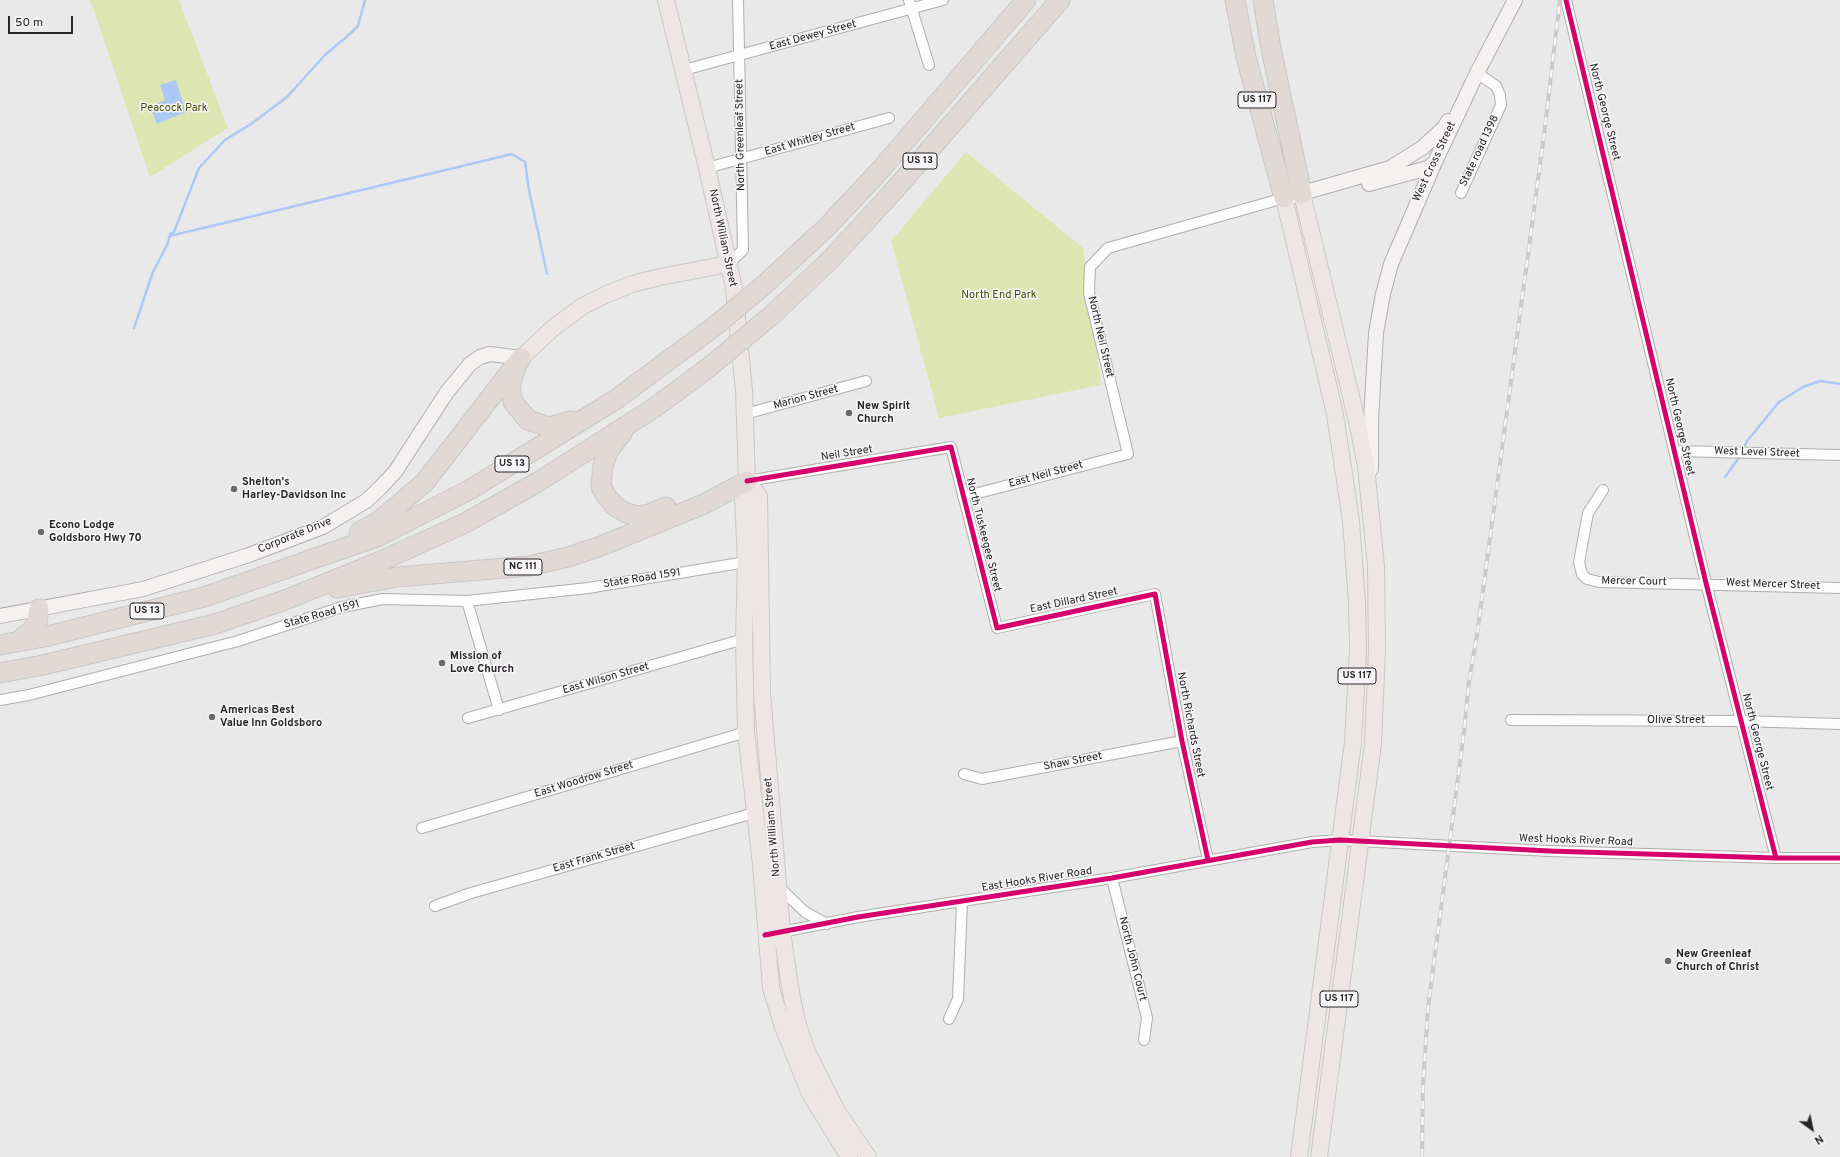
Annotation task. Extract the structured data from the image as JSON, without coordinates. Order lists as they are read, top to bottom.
{
  "streets": {
    "highway": ["US 117", "US 13", "NC 111"],
    "main road": ["West Cross Street", "North William Street", "Corporate Drive"],
    "street": [
      "East Dewey Street",
      "North George Street",
      "North Greenleaf Street",
      "East Whitley Street",
      "State road 1398",
      "North Neil Street",
      "Marion Street",
      "West Level Street",
      "Neil Street",
      "East Neil Street",
      "North Tuskeegee Street",
      "State Road 1591",
      "Mercer Court",
      "West Mercer Street",
      "East Dillard Street",
      "East Wilson Street",
      "Olive Street",
      "North Richards Street",
      "Shaw Street",
      "East Woodrow Street",
      "West Hooks River Road",
      "East Frank Street",
      "East Hooks River Road",
      "North John Court"
    ]
  },
  "crossings": [
    ["East Dewey Street", "North Greenleaf Street"],
    ["East Dewey Street", "North William Street"],
    ["US 117", "West Cross Street"],
    ["US 117", "West Hooks River Road"],
    ["North George Street", "West Level Street"],
    ["North George Street", "Mercer Court"],
    ["North George Street", "West Mercer Street"],
    ["North George Street", "Olive Street"],
    ["North George Street", "West Hooks River Road"],
    ["North Greenleaf Street", "East Whitley Street"],
    ["North Greenleaf Street", "North William Street"],
    ["East Whitley Street", "North William Street"],
    ["State road 1398", "West Cross Street"],
    ["US 13", "NC 111"],
    ["West Cross Street", "North Neil Street"],
    ["North William Street", "Marion Street"],
    ["North William Street", "Neil Street"],
    ["North William Street", "NC 111"],
    ["North William Street", "State Road 1591"],
    ["North William Street", "East Wilson Street"],
    ["North William Street", "East Woodrow Street"],
    ["North William Street", "East Frank Street"],
    ["North William Street", "East Hooks River Road"],
    ["North Neil Street", "East Neil Street"],
    ["Neil Street", "North Tuskeegee Street"],
    ["Neil Street", "NC 111"],
    ["East Neil Street", "North Tuskeegee Street"],
    ["North Tuskeegee Street", "East Dillard Street"],
    ["Mercer Court", "West Mercer Street"],
    ["East Dillard Street", "North Richards Street"],
    ["North Richards Street", "Shaw Street"],
    ["North Richards Street", "East Hooks River Road"],
    ["West Hooks River Road", "East Hooks River Road"],
    ["East Hooks River Road", "North John Court"]
  ],
  "parks": ["Peacock Park", "North End Park"],
  "places": [
    "New Spirit Church",
    "Shelton's Harley-Davidson Inc",
    "Econo Lodge Goldsboro Hwy 70",
    "Mission of Love Church",
    "Americas Best Value Inn Goldsboro",
    "New Greenleaf Church of Christ"
  ],
  "scale_bar": "50 m",
  "north": "bottom right"
}
